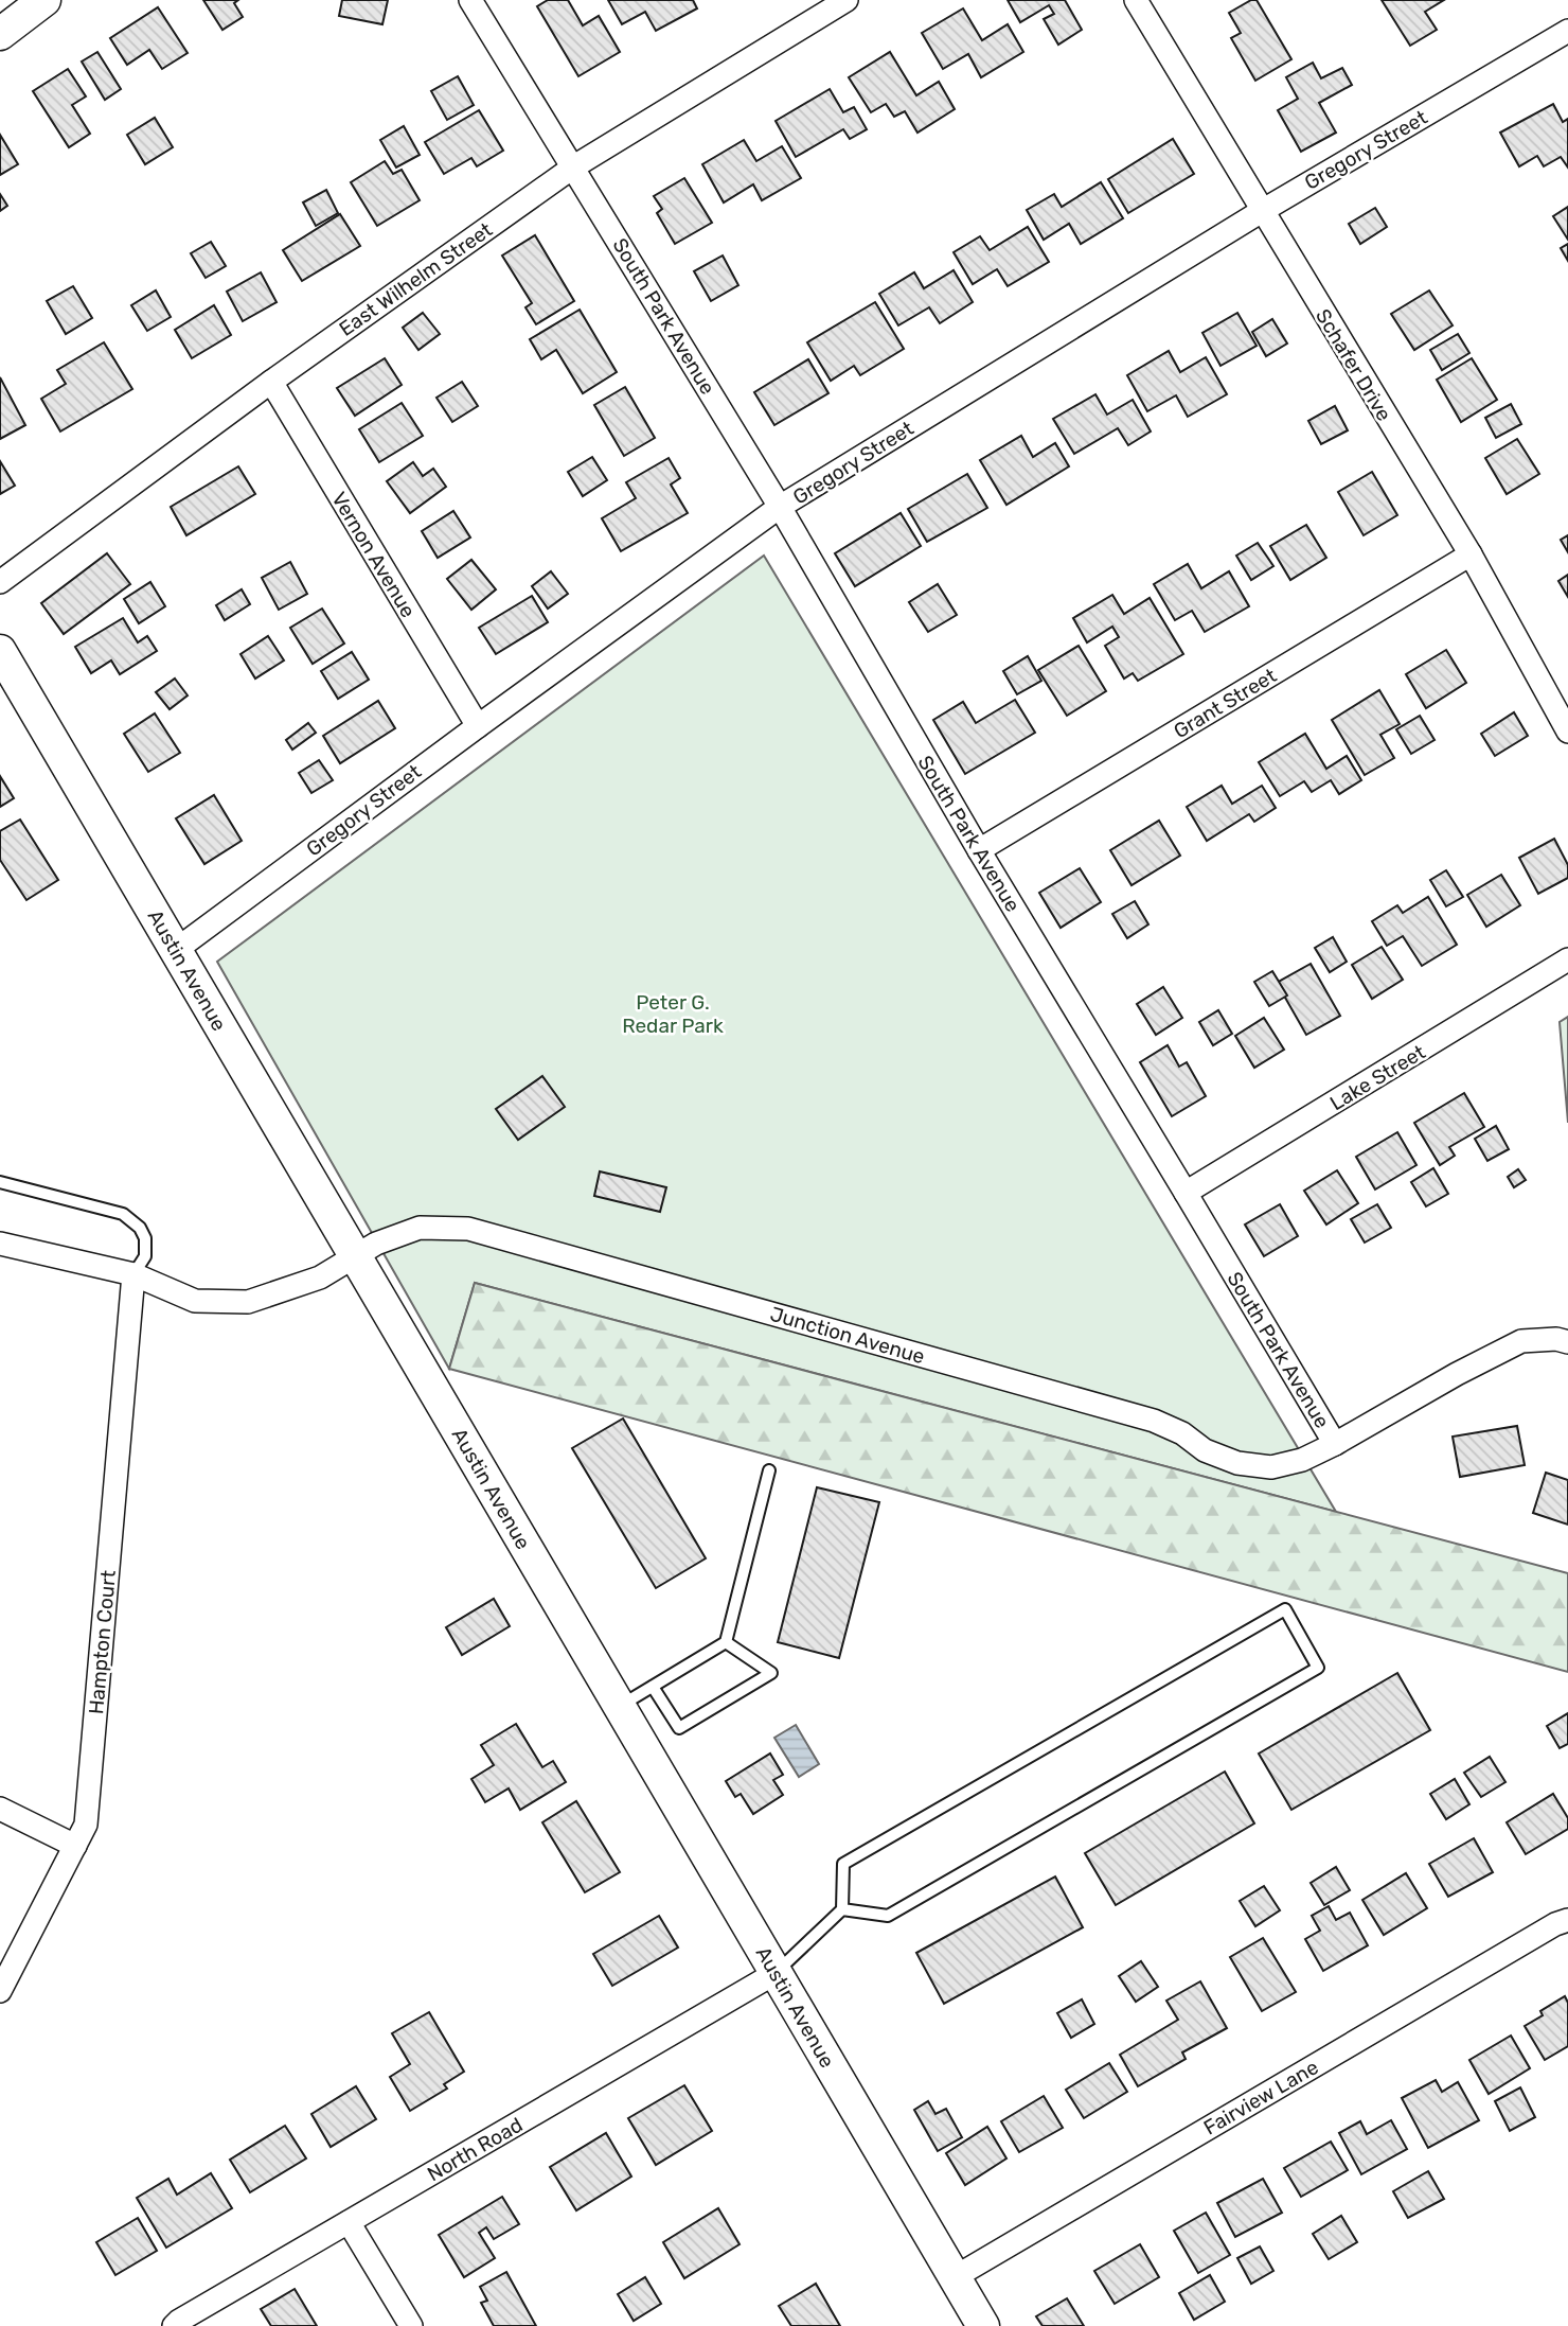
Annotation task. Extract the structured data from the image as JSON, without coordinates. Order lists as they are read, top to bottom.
{
  "streets": {
    "street": [
      "Gregory Street",
      "East Wilhelm Street",
      "South Park Avenue",
      "Schafer Drive",
      "Vernon Avenue",
      "Grant Street",
      "Austin Avenue",
      "Lake Street",
      "Junction Avenue",
      "Hampton Court",
      "Fairview Lane",
      "North Road"
    ]
  },
  "crossings": [
    ["Gregory Street", "South Park Avenue"],
    ["Gregory Street", "Schafer Drive"],
    ["Gregory Street", "Vernon Avenue"],
    ["Gregory Street", "Austin Avenue"],
    ["East Wilhelm Street", "South Park Avenue"],
    ["East Wilhelm Street", "Vernon Avenue"],
    ["South Park Avenue", "Grant Street"],
    ["South Park Avenue", "Lake Street"],
    ["South Park Avenue", "Junction Avenue"],
    ["Schafer Drive", "Grant Street"],
    ["Austin Avenue", "Junction Avenue"],
    ["Austin Avenue", "Fairview Lane"],
    ["Austin Avenue", "North Road"],
    ["Junction Avenue", "Hampton Court"]
  ],
  "parks": ["Peter G. Redar Park"]
}
